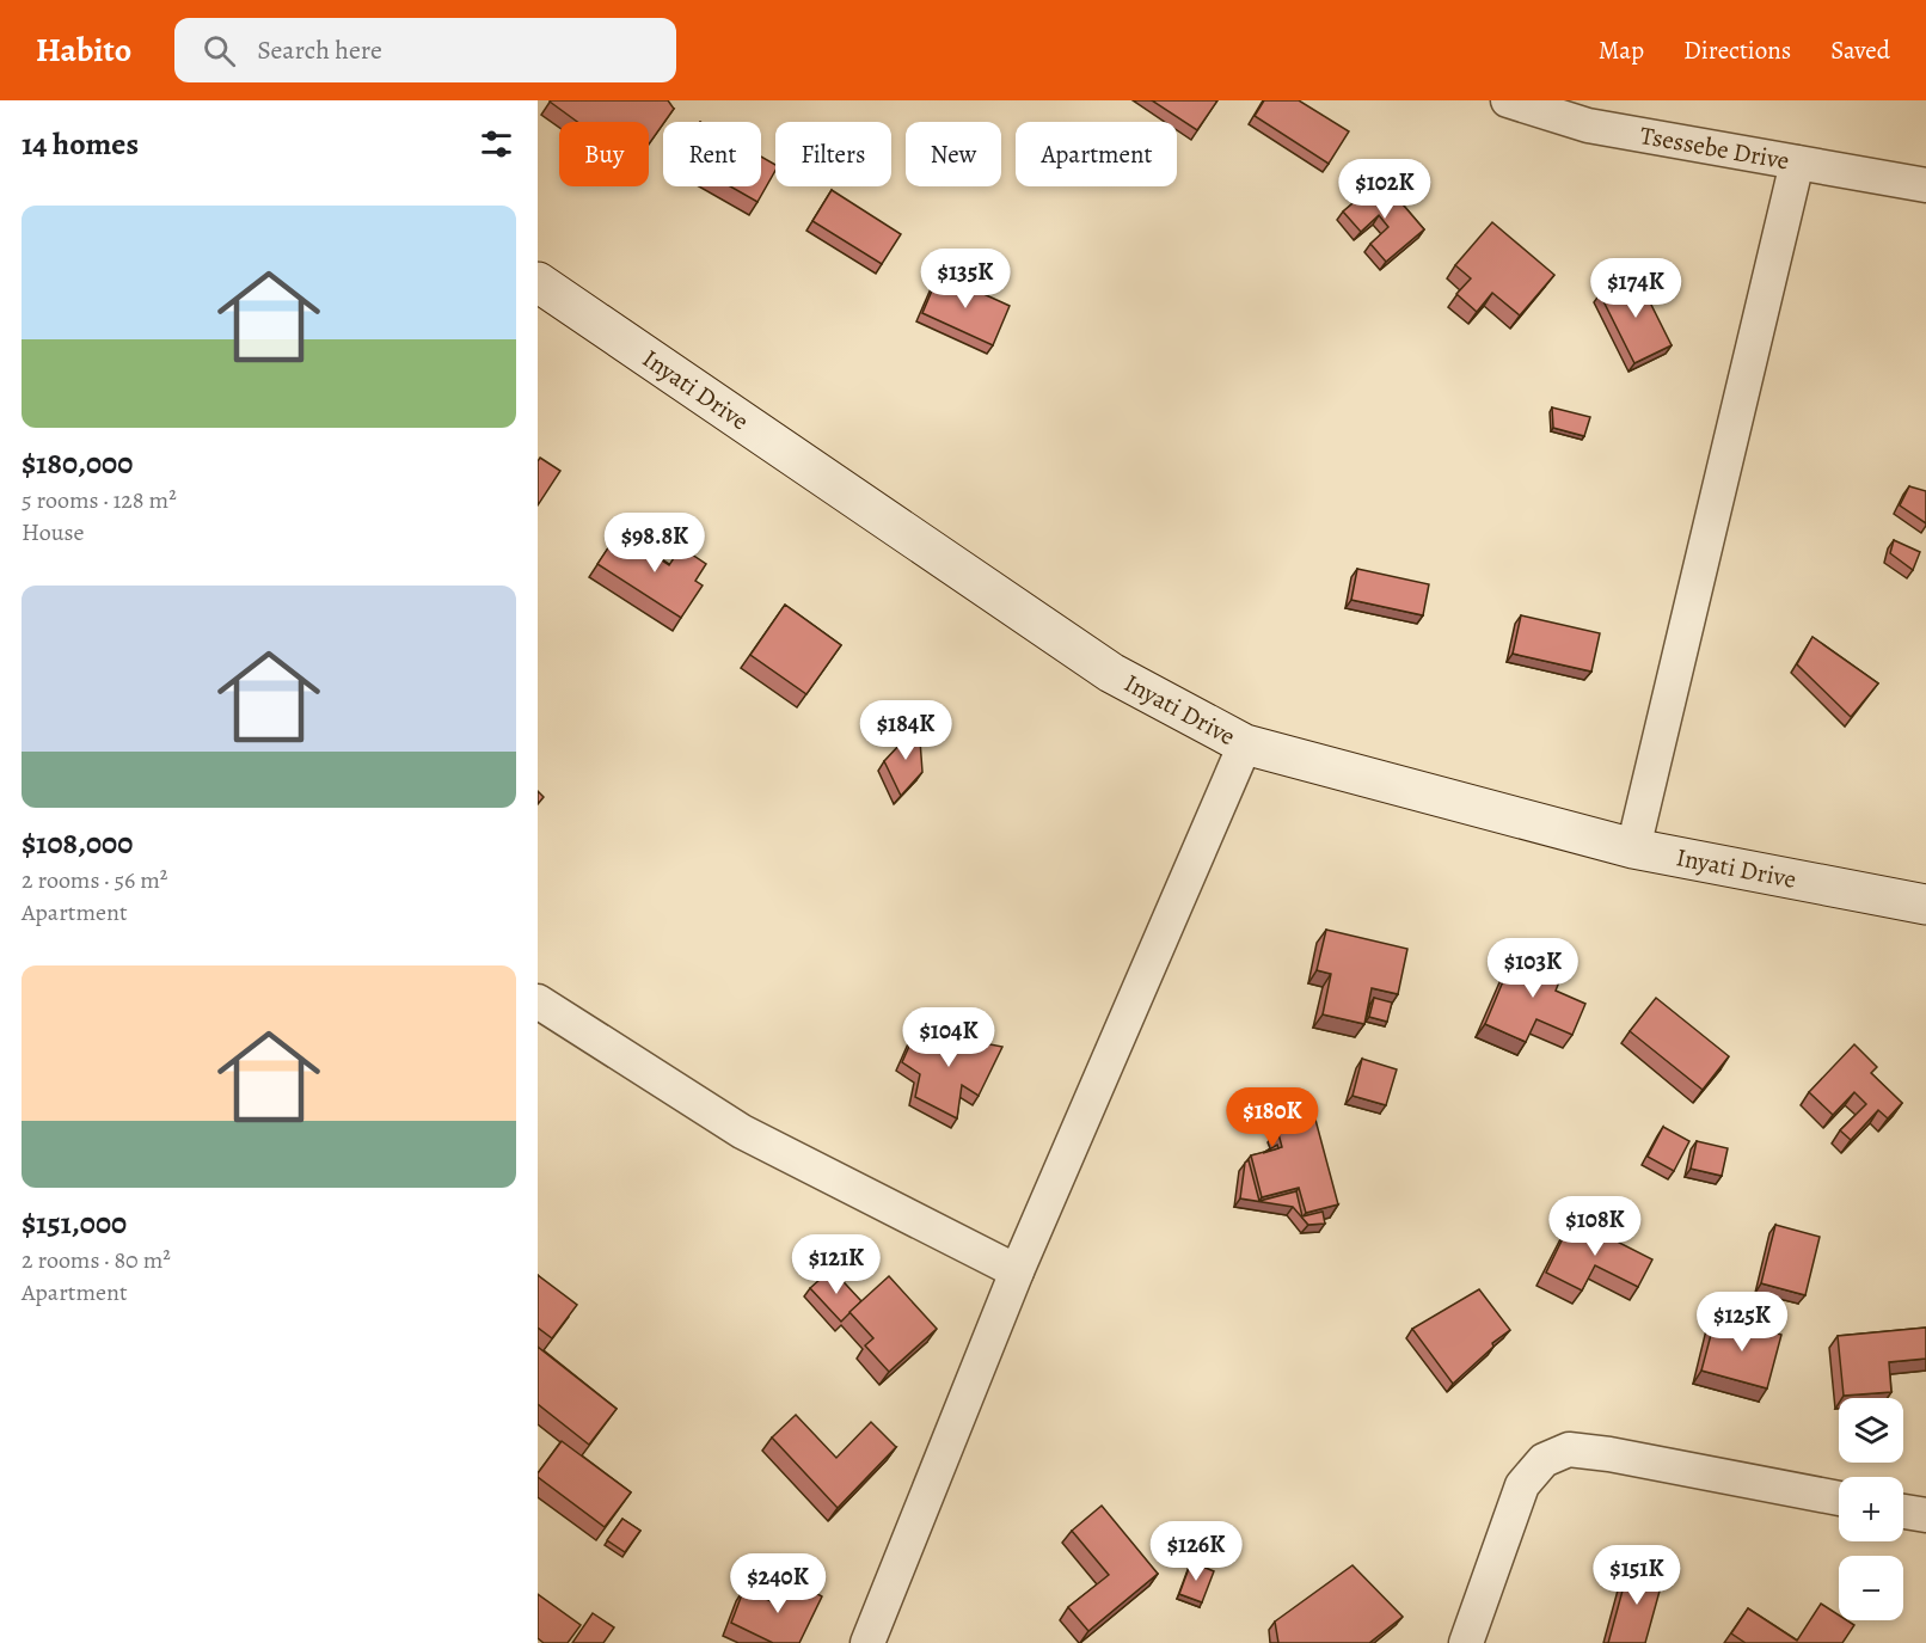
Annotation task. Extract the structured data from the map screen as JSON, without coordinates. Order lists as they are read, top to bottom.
{
  "streets": {
    "street": ["Tsessebe Drive", "Inyati Drive"]
  },
  "page": {
    "header": "Habito",
    "search": "Search here",
    "nav": ["Map", "Directions", "Saved"],
    "heading": "14 homes",
    "chip": [
      "Buy",
      "Rent",
      "Filters",
      "New",
      "Apartment"
    ],
    "price": [
      "$102K",
      "$135K",
      "$174K",
      "$98.8K",
      "$184K",
      "$103K",
      "$104K",
      "$180K",
      "$108K",
      "$121K",
      "$125K",
      "$126K",
      "$151K",
      "$240K"
    ],
    "list": [
      {
        "name": "$180,000",
        "note": "5 rooms · 128 m² · House"
      },
      {
        "name": "$108,000",
        "note": "2 rooms · 56 m² · Apartment"
      },
      {
        "name": "$151,000",
        "note": "2 rooms · 80 m² · Apartment"
      }
    ],
    "map_buttons": ["+", "−"]
  }
}
